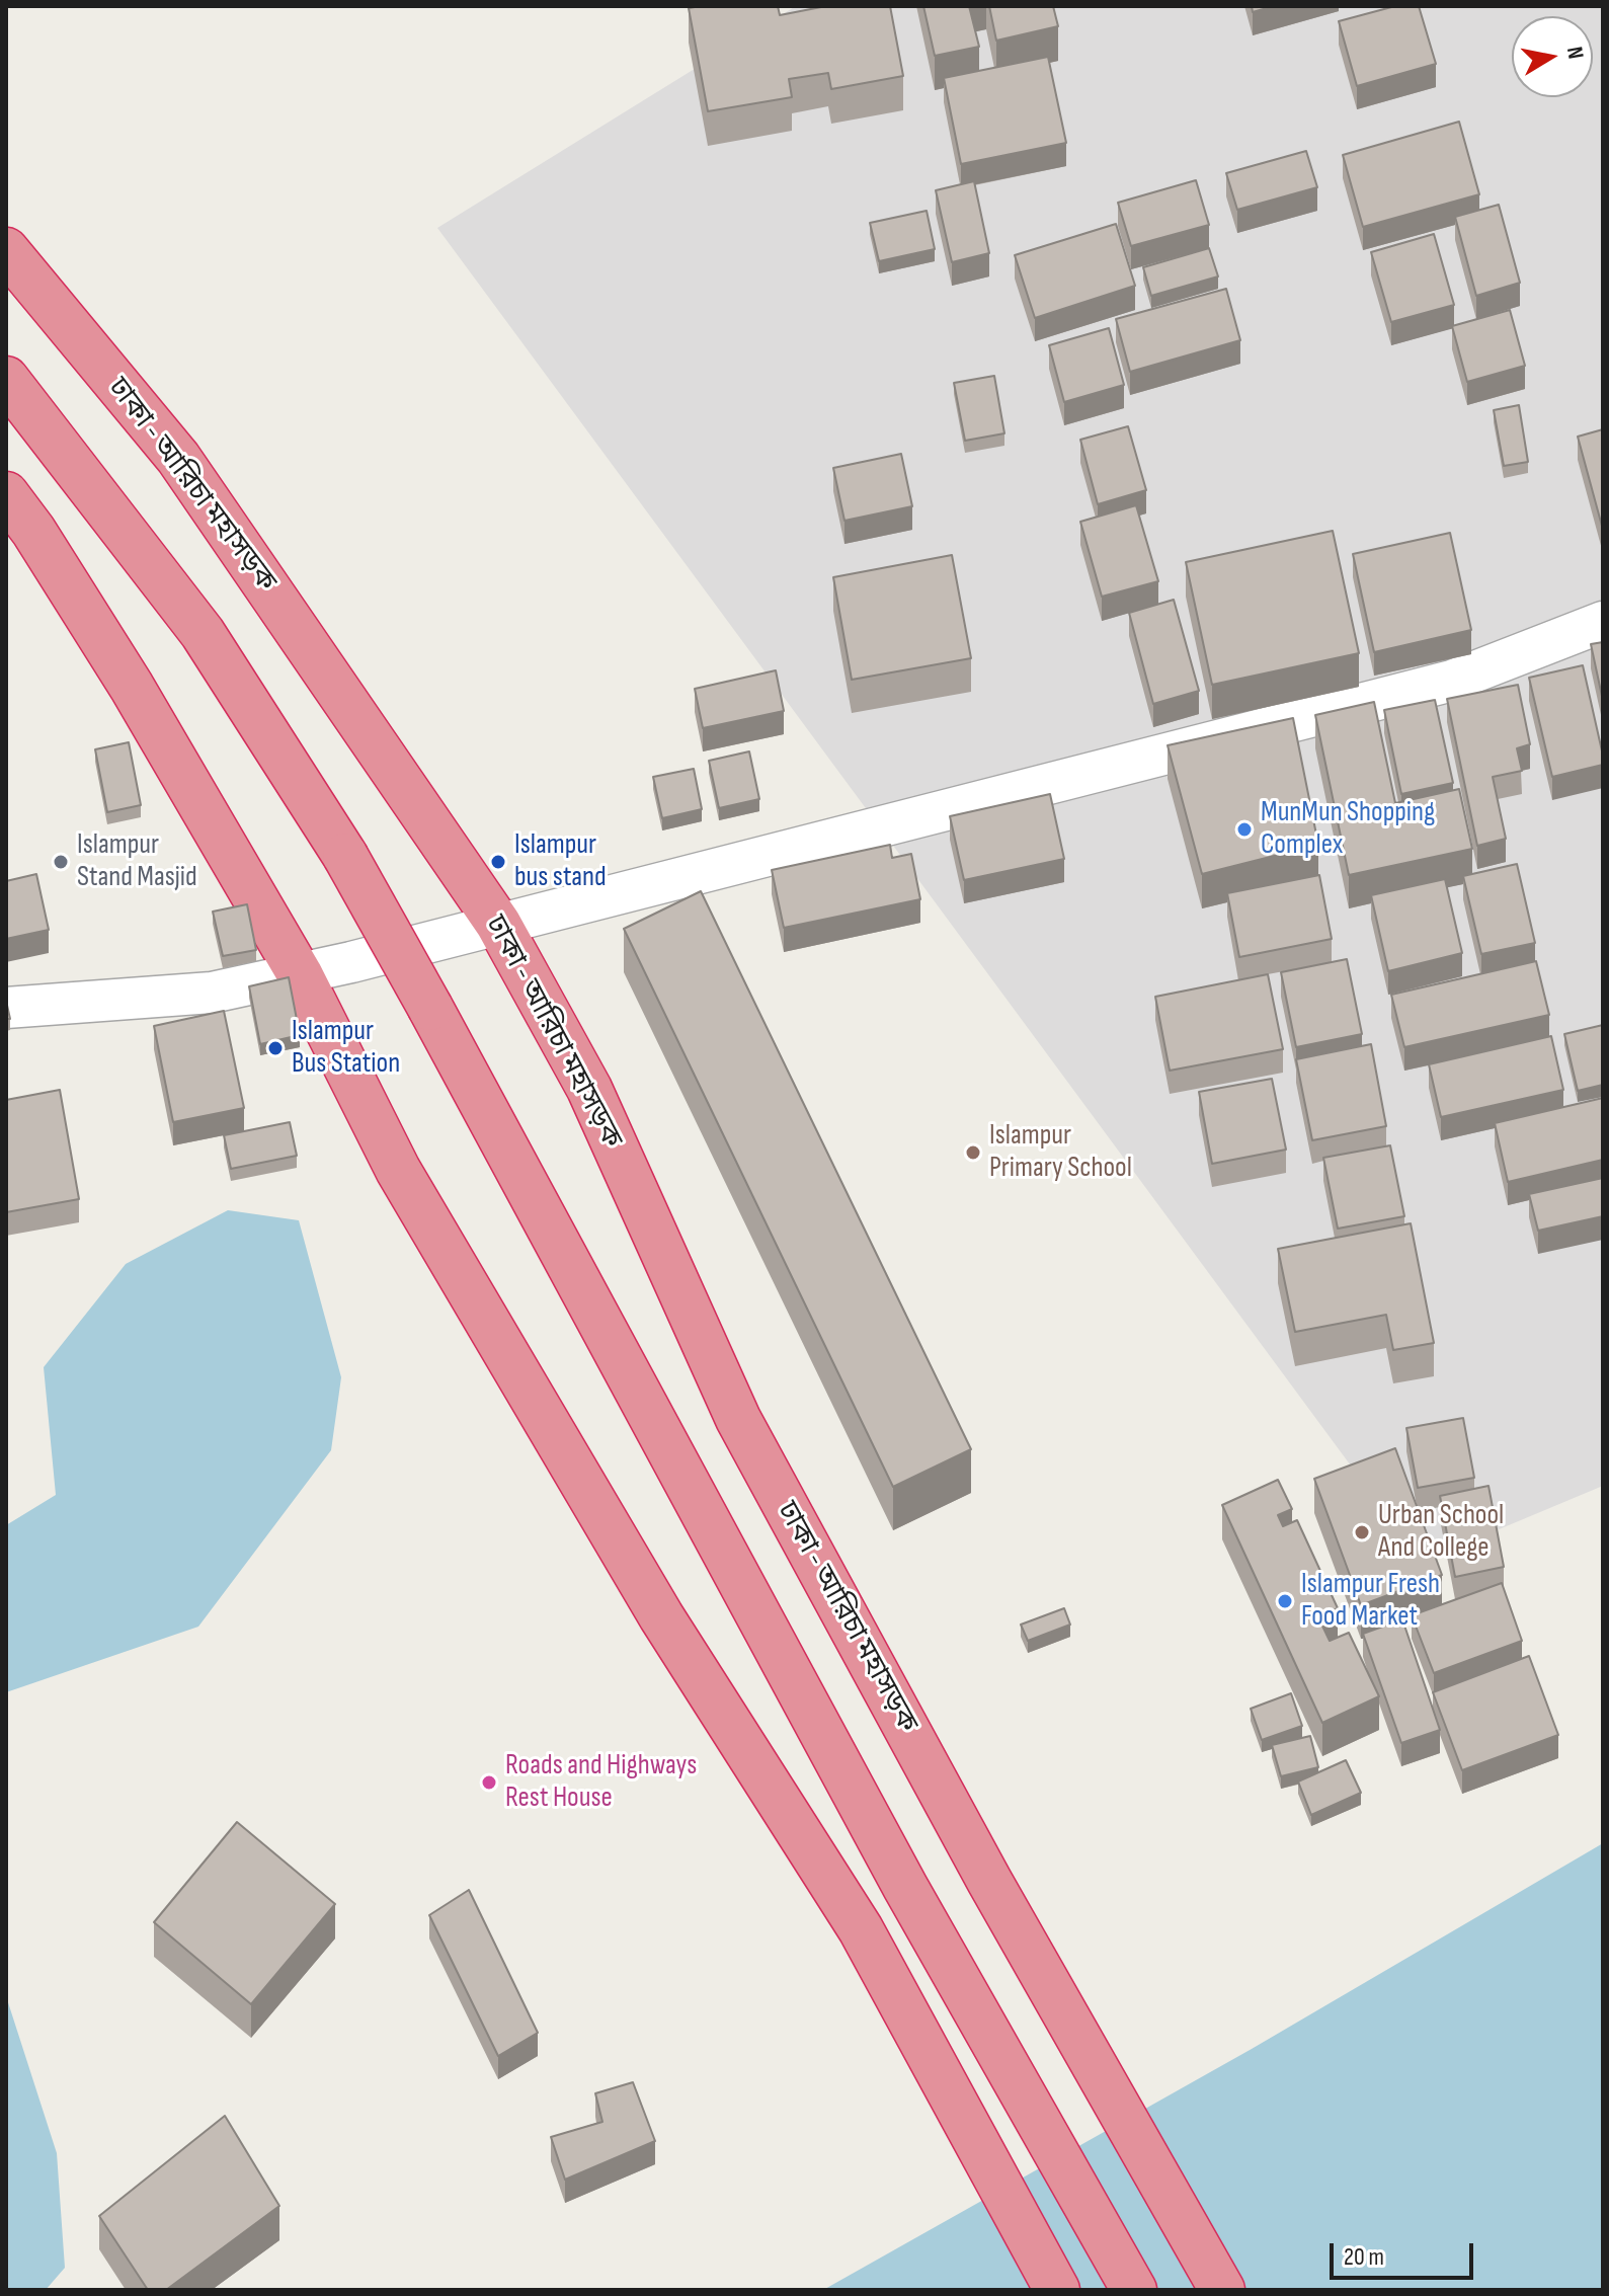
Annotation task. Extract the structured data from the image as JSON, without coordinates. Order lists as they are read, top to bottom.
{
  "streets": {
    "highway": ["ঢাকা - আরিচা মহাসড়ক"]
  },
  "places": [
    "MunMun Shopping Complex",
    "Islampur Stand Masjid",
    "Islampur bus stand",
    "Islampur Bus Station",
    "Islampur Primary School",
    "Urban School And College",
    "Islampur Fresh Food Market",
    "Roads and Highways Rest House"
  ],
  "scale_bar": "20 m",
  "north": "right"
}
